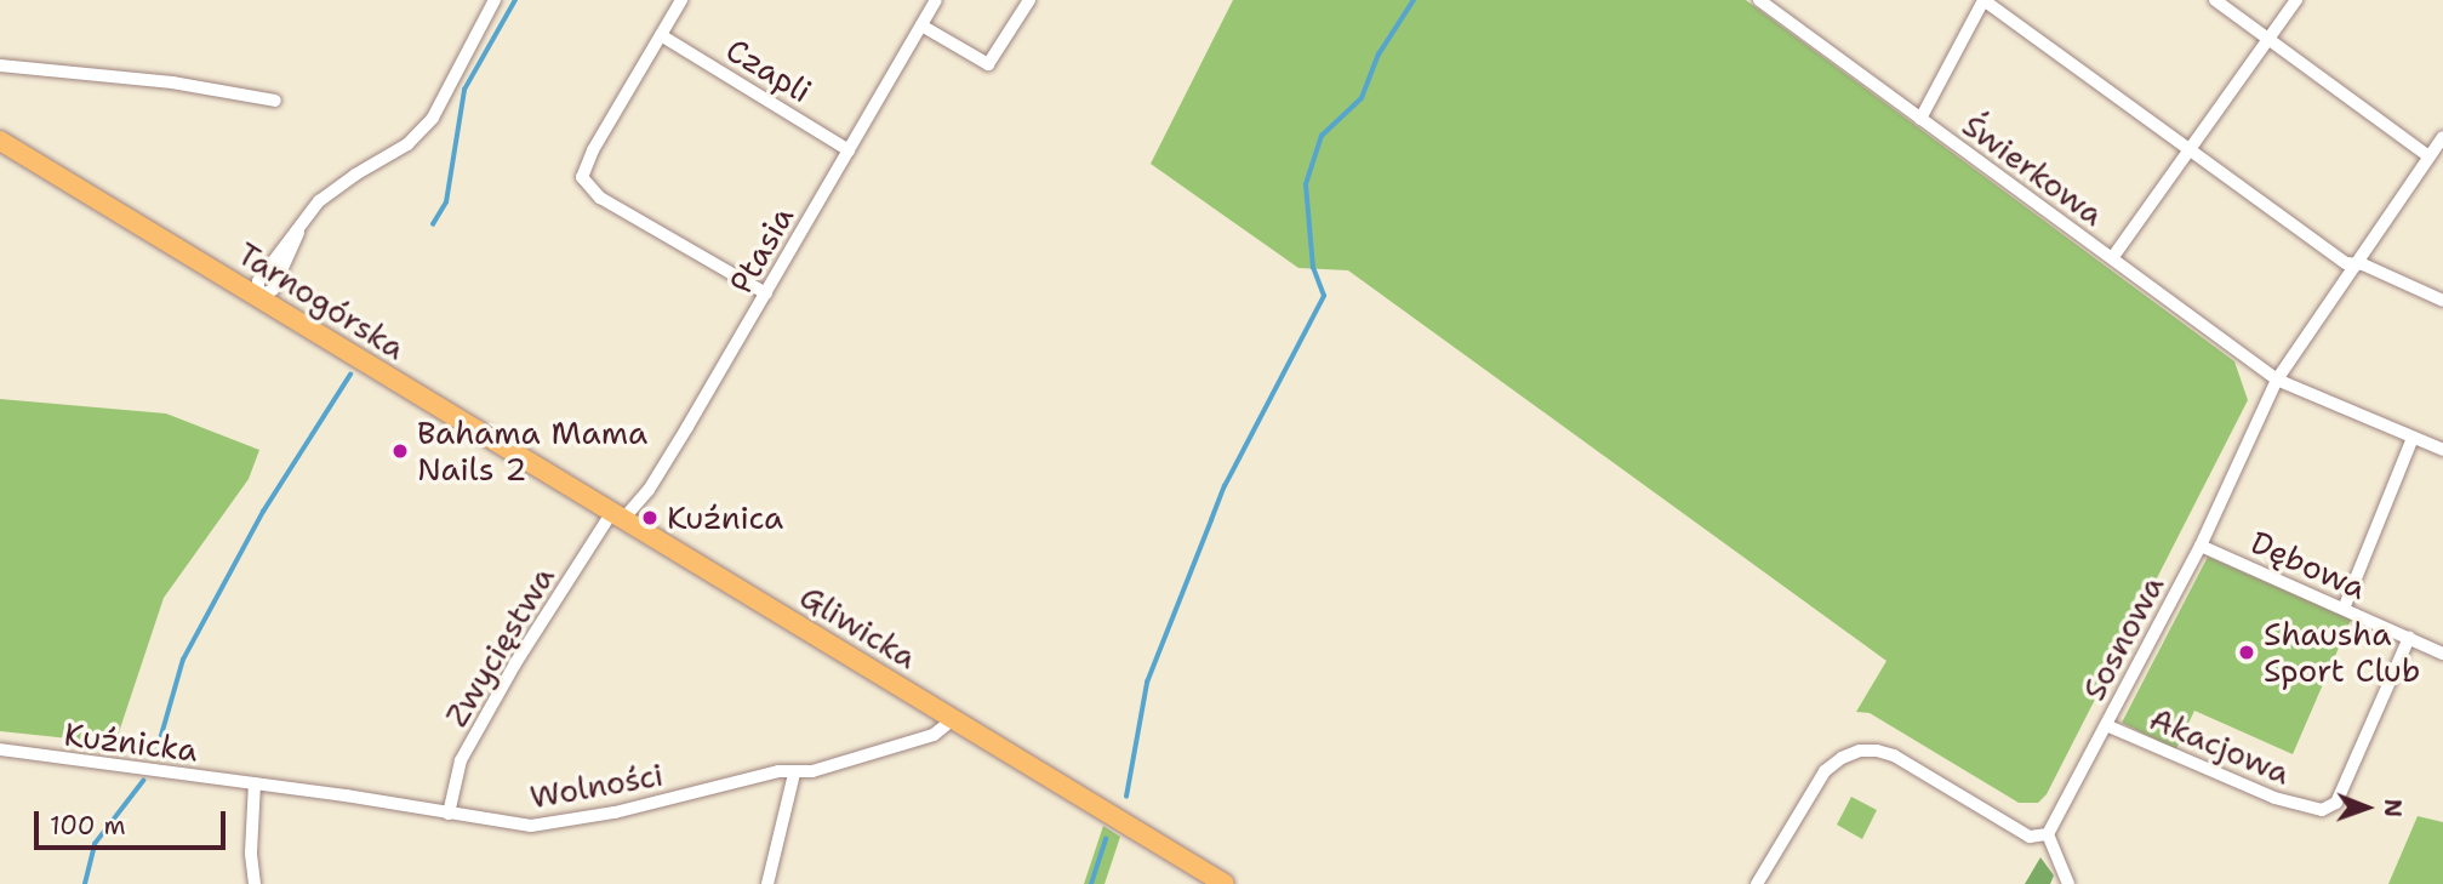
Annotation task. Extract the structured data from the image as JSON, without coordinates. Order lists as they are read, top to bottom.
{
  "streets": {
    "main road": ["Tarnogórska", "Gliwicka"],
    "street": [
      "Czapli",
      "Świerkowa",
      "Ptasia",
      "Dębowa",
      "Sosnowa",
      "Zwycięstwa",
      "Kuźnicka",
      "Akacjowa",
      "Wolności"
    ]
  },
  "crossings": [
    ["Czapli", "Ptasia"],
    ["Świerkowa", "Sosnowa"],
    ["Ptasia", "Tarnogórska"],
    ["Ptasia", "Gliwicka"],
    ["Ptasia", "Zwycięstwa"],
    ["Tarnogórska", "Gliwicka"],
    ["Tarnogórska", "Zwycięstwa"],
    ["Dębowa", "Sosnowa"],
    ["Dębowa", "Akacjowa"],
    ["Gliwicka", "Zwycięstwa"],
    ["Gliwicka", "Wolności"],
    ["Sosnowa", "Akacjowa"],
    ["Zwycięstwa", "Wolności"],
    ["Kuźnicka", "Wolności"]
  ],
  "places": ["Bahama Mama Nails 2", "Kuźnica", "Shausha Sport Club"],
  "scale_bar": "100 m",
  "north": "right"
}
